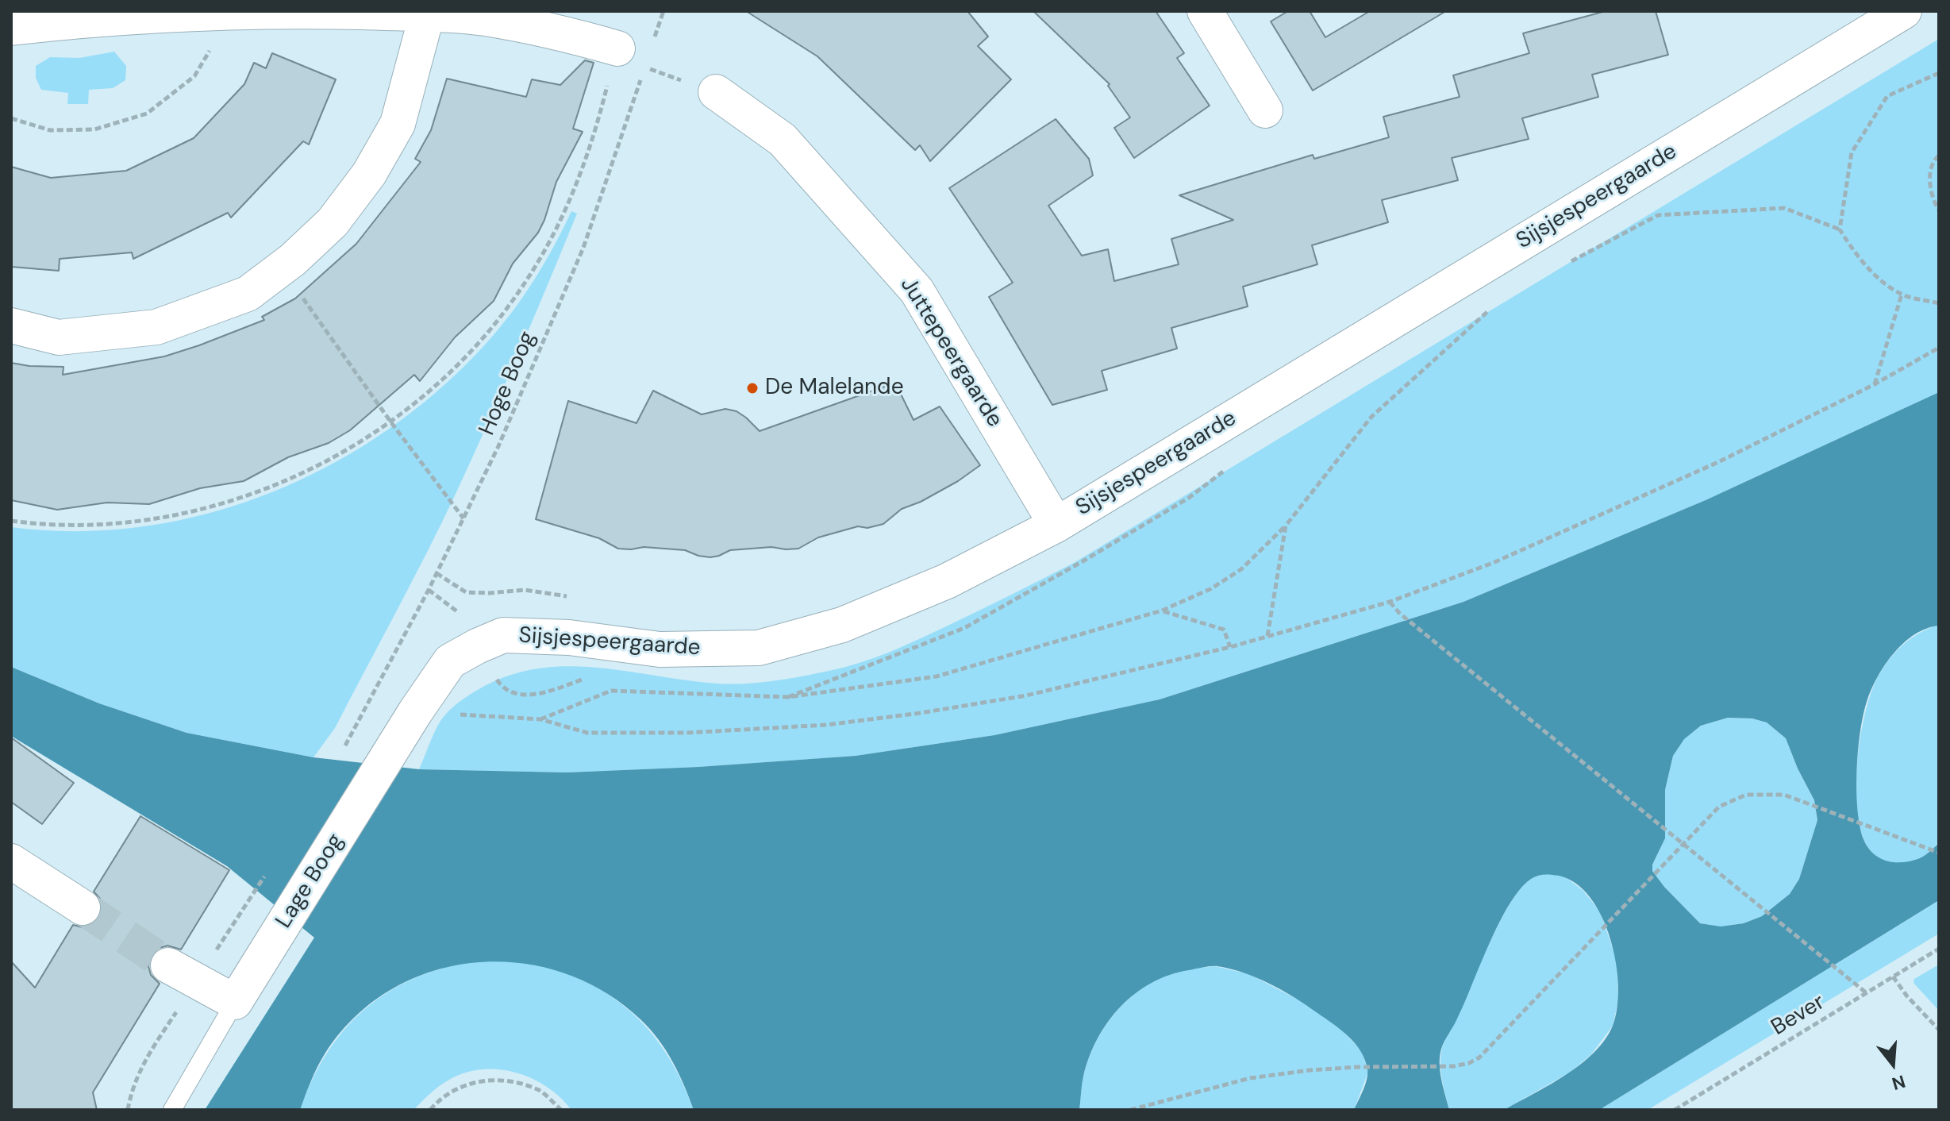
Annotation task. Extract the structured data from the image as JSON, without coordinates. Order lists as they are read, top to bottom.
{
  "streets": {
    "street": ["Sijsjespeergaarde", "Juttepeergaarde", "Lage Boog"],
    "path": ["Hoge Boog", "Bever"]
  },
  "crossings": [
    ["Sijsjespeergaarde", "Juttepeergaarde"],
    ["Sijsjespeergaarde", "Lage Boog"]
  ],
  "places": ["De Malelande"],
  "north": "bottom"
}
